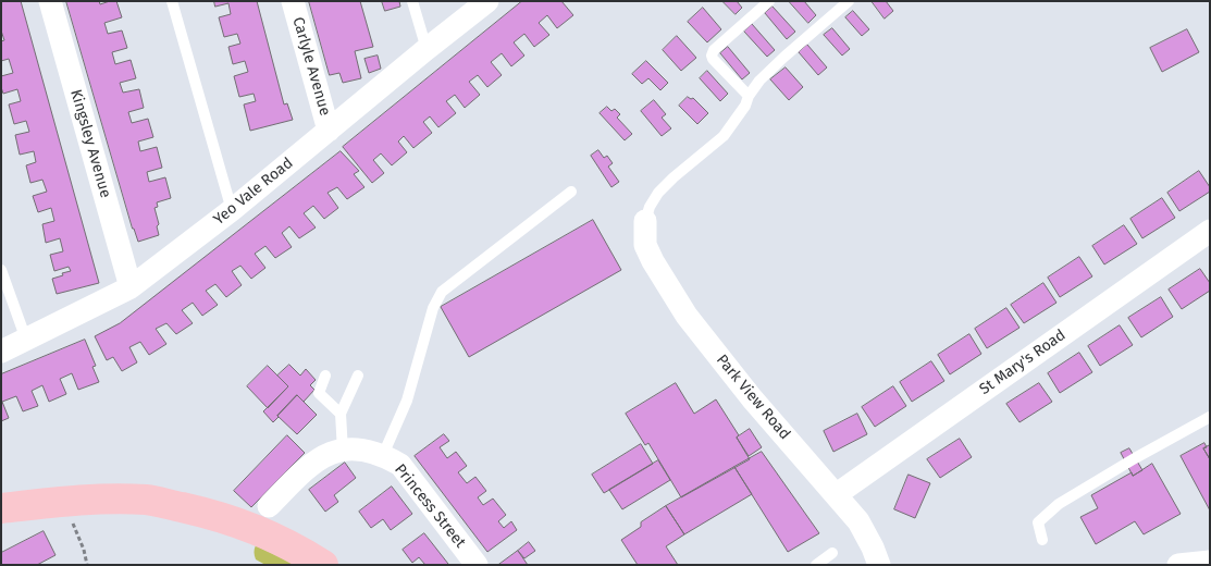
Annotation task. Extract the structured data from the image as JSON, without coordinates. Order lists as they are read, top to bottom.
{
  "streets": {
    "street": [
      "Carlyle Avenue",
      "Kingsley Avenue",
      "Yeo Vale Road",
      "St Mary's Road",
      "Park View Road",
      "Princess Street"
    ]
  },
  "crossings": [
    ["Carlyle Avenue", "Yeo Vale Road"],
    ["Kingsley Avenue", "Yeo Vale Road"],
    ["St Mary's Road", "Park View Road"]
  ]
}
